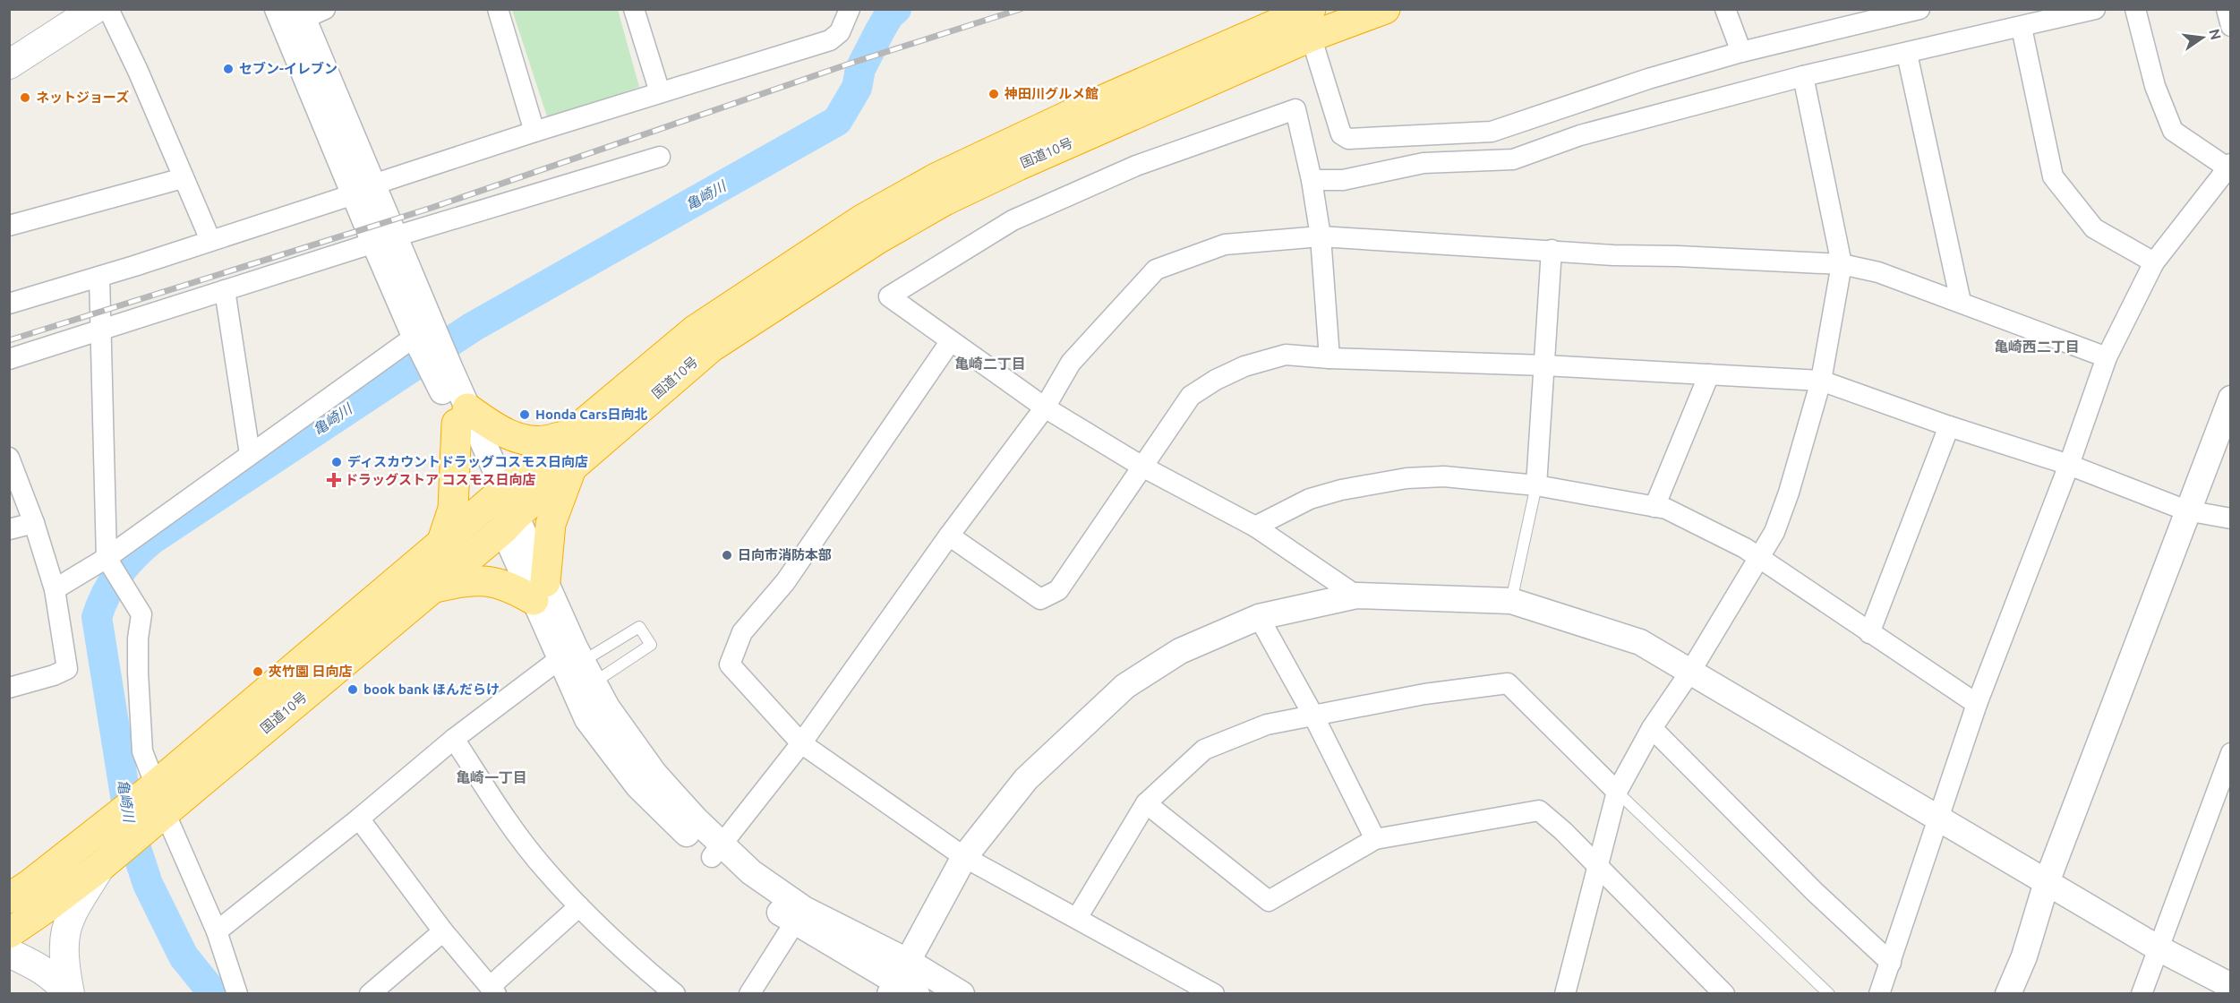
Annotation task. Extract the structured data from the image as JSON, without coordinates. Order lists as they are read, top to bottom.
{
  "streets": {
    "highway": ["国道10号"]
  },
  "districts": ["亀崎西二丁目", "亀崎二丁目", "亀崎一丁目"],
  "water": ["亀崎川"],
  "places": {
    "other": [
      "セブン-イレブン",
      "神田川グルメ館",
      "ネットジョーズ",
      "Honda Cars日向北",
      "ディスカウントドラッグコスモス日向店",
      "日向市消防本部",
      "夾竹園 日向店",
      "book bank ほんだらけ"
    ],
    "health": ["ドラッグストア コスモス日向店"]
  },
  "north": "right"
}
